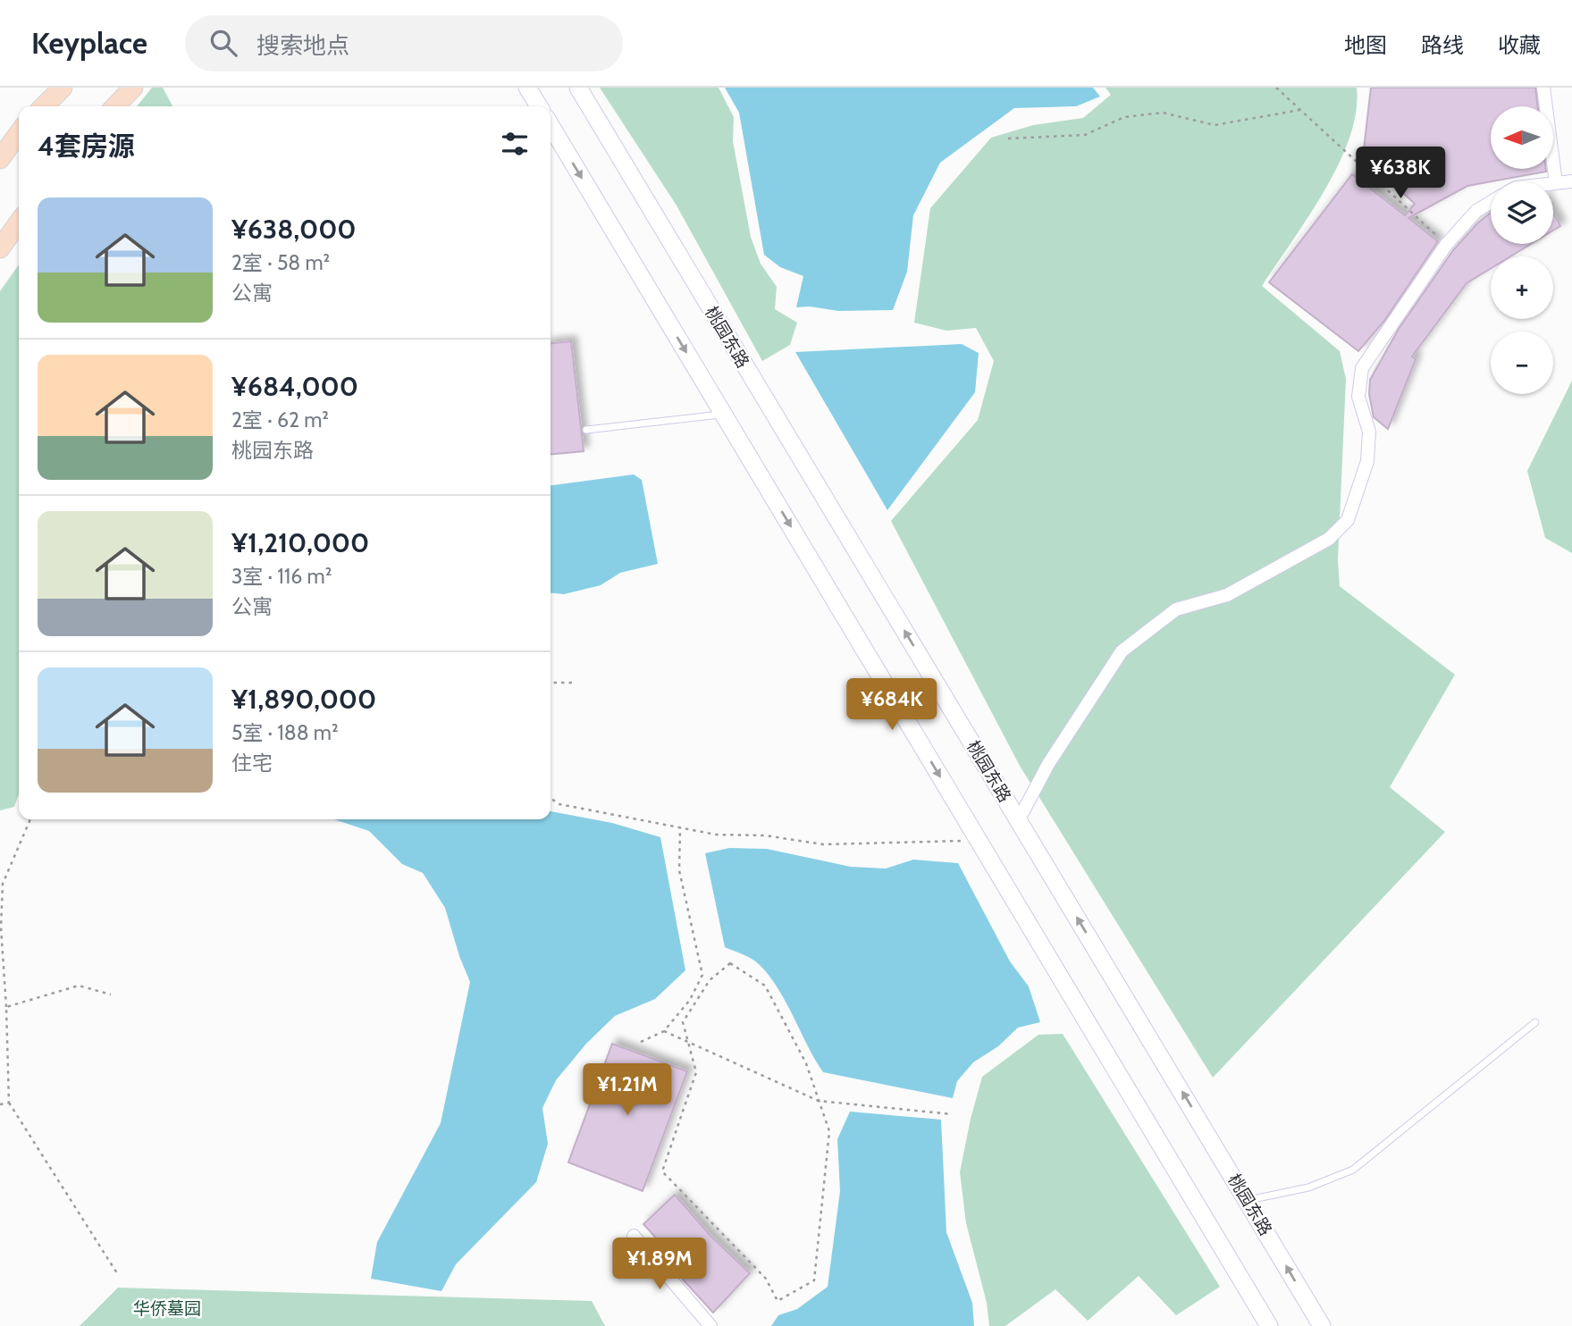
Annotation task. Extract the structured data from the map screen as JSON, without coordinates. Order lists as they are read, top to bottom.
{
  "streets": {
    "main road": ["桃园东路"]
  },
  "parks": ["华侨墓园"],
  "north": "left",
  "page": {
    "header": "Keyplace",
    "search": "搜索地点",
    "nav": ["地图", "路线", "收藏"],
    "map_buttons": ["+", "−"],
    "heading": "4套房源",
    "price": [
      "¥638K",
      "¥684K",
      "¥1.21M",
      "¥1.89M"
    ],
    "list": [
      {
        "name": "¥638,000",
        "note": "2室 · 58 m² · 公寓"
      },
      {
        "name": "¥684,000",
        "note": "2室 · 62 m² · 桃园东路"
      },
      {
        "name": "¥1,210,000",
        "note": "3室 · 116 m² · 公寓"
      },
      {
        "name": "¥1,890,000",
        "note": "5室 · 188 m² · 住宅"
      }
    ]
  }
}
